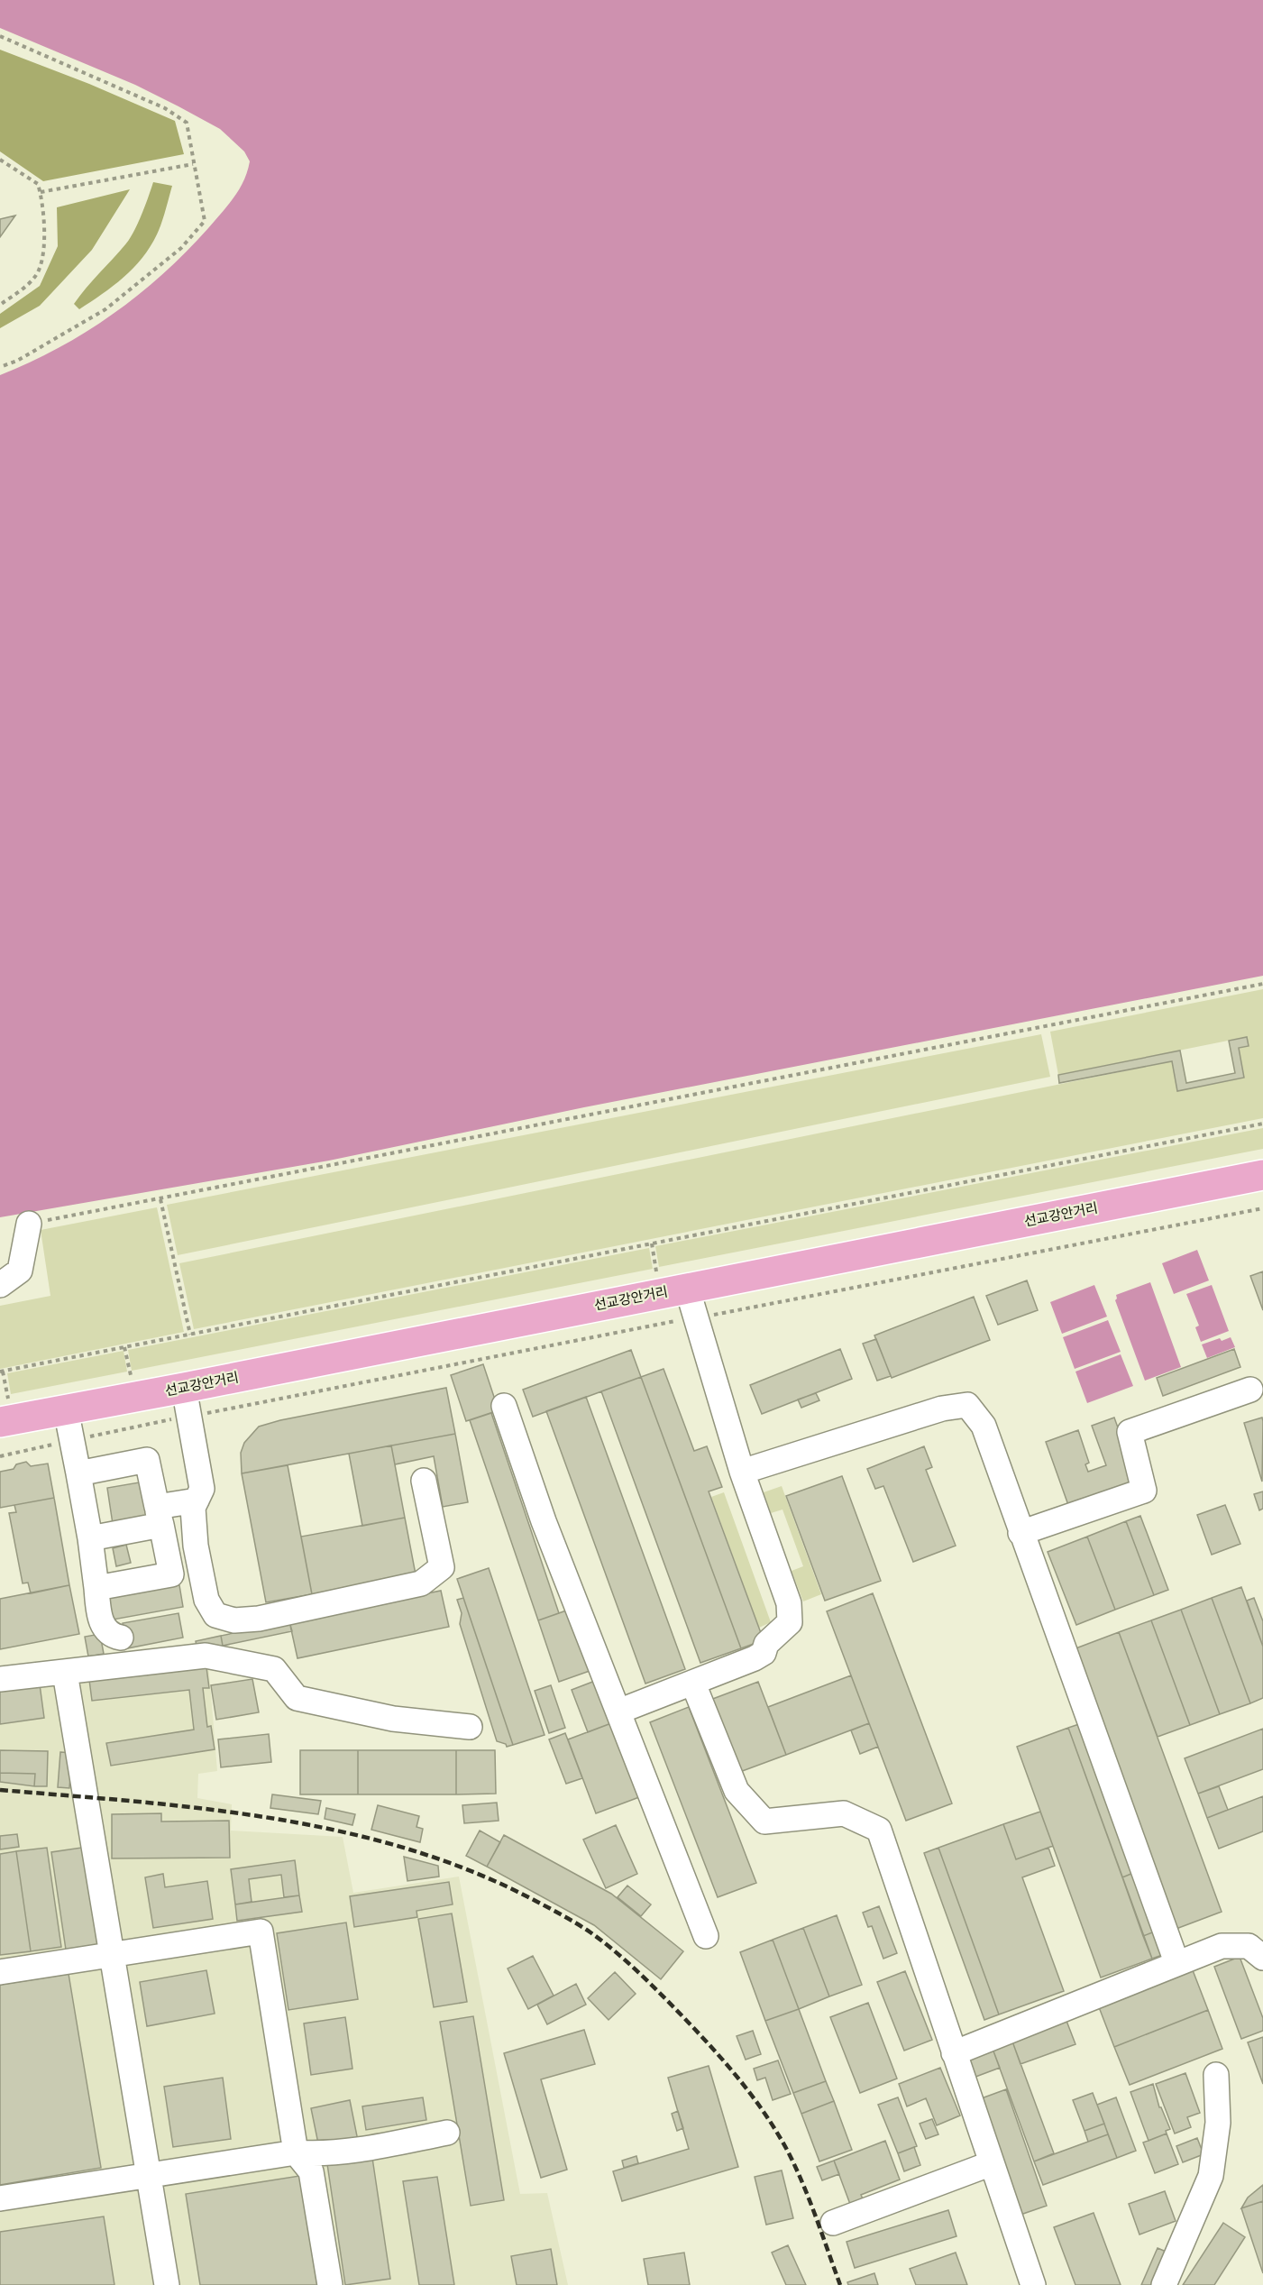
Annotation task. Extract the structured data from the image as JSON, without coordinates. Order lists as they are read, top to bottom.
{
  "streets": {
    "main road": ["선교강안거리"]
  }
}
